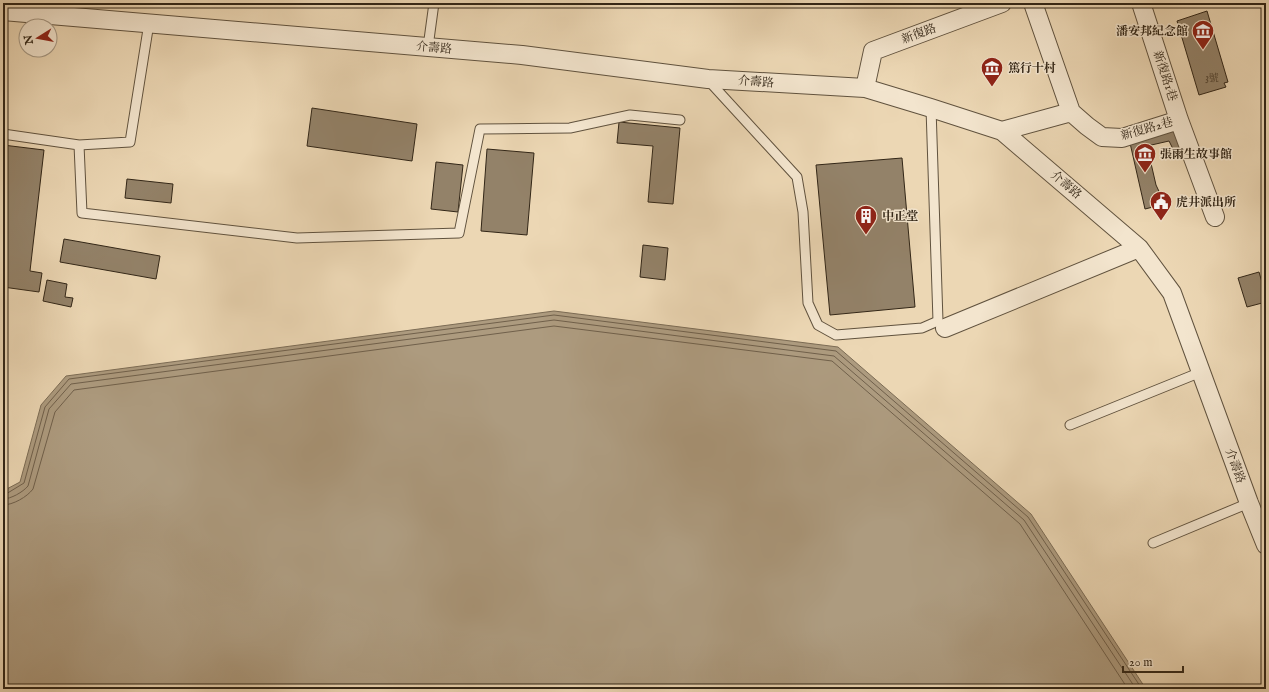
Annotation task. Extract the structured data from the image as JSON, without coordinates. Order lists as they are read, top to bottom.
{
  "streets": {
    "street": [
      "新復路",
      "介壽路",
      "新復路1巷",
      "新復路2巷"
    ]
  },
  "crossings": [
    ["新復路", "介壽路"],
    ["新復路1巷", "新復路2巷"]
  ],
  "places": {
    "museum": ["潘安邦紀念館", "篤行十村", "張雨生故事館"],
    "public building": ["虎井派出所"],
    "building": ["中正堂"]
  },
  "house_numbers": ["3號"],
  "scale_bar": "20 m",
  "north": "left"
}
